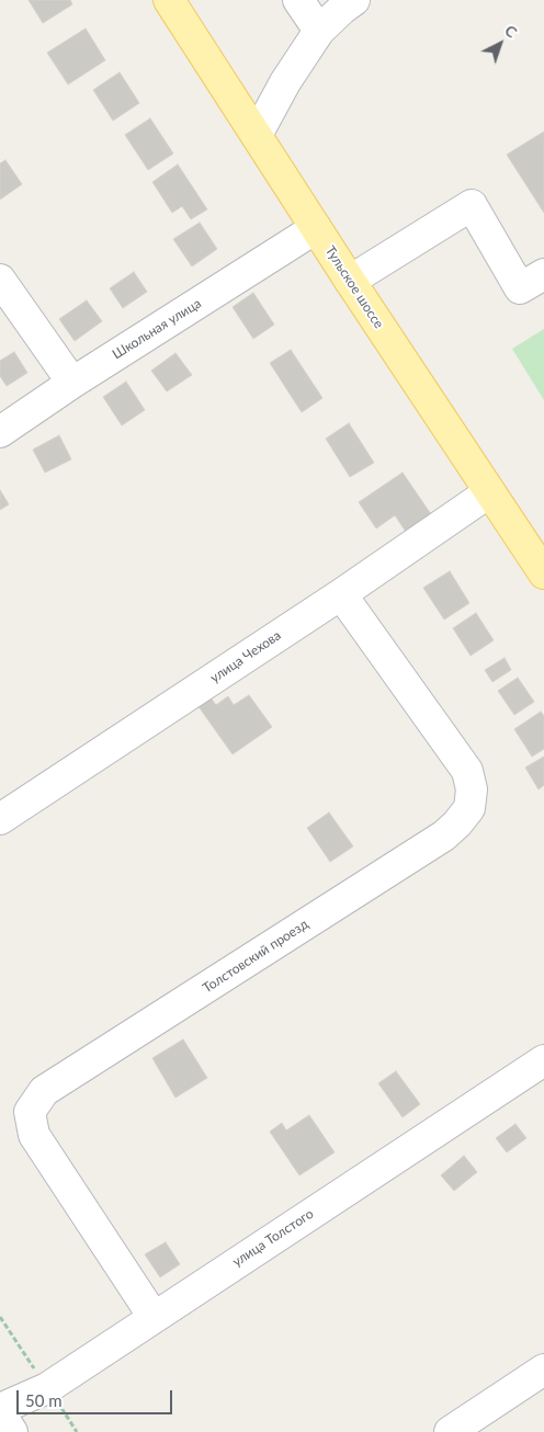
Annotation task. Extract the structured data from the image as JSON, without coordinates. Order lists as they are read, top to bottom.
{
  "streets": {
    "main road": ["Тульское шоссе"],
    "street": [
      "Школьная улица",
      "улица Чехова",
      "Толстовский проезд",
      "улица Толстого"
    ]
  },
  "crossings": [
    ["Тульское шоссе", "Школьная улица"],
    ["Тульское шоссе", "улица Чехова"],
    ["улица Чехова", "Толстовский проезд"],
    ["Толстовский проезд", "улица Толстого"]
  ],
  "scale_bar": "50 m",
  "north": "top right"
}
